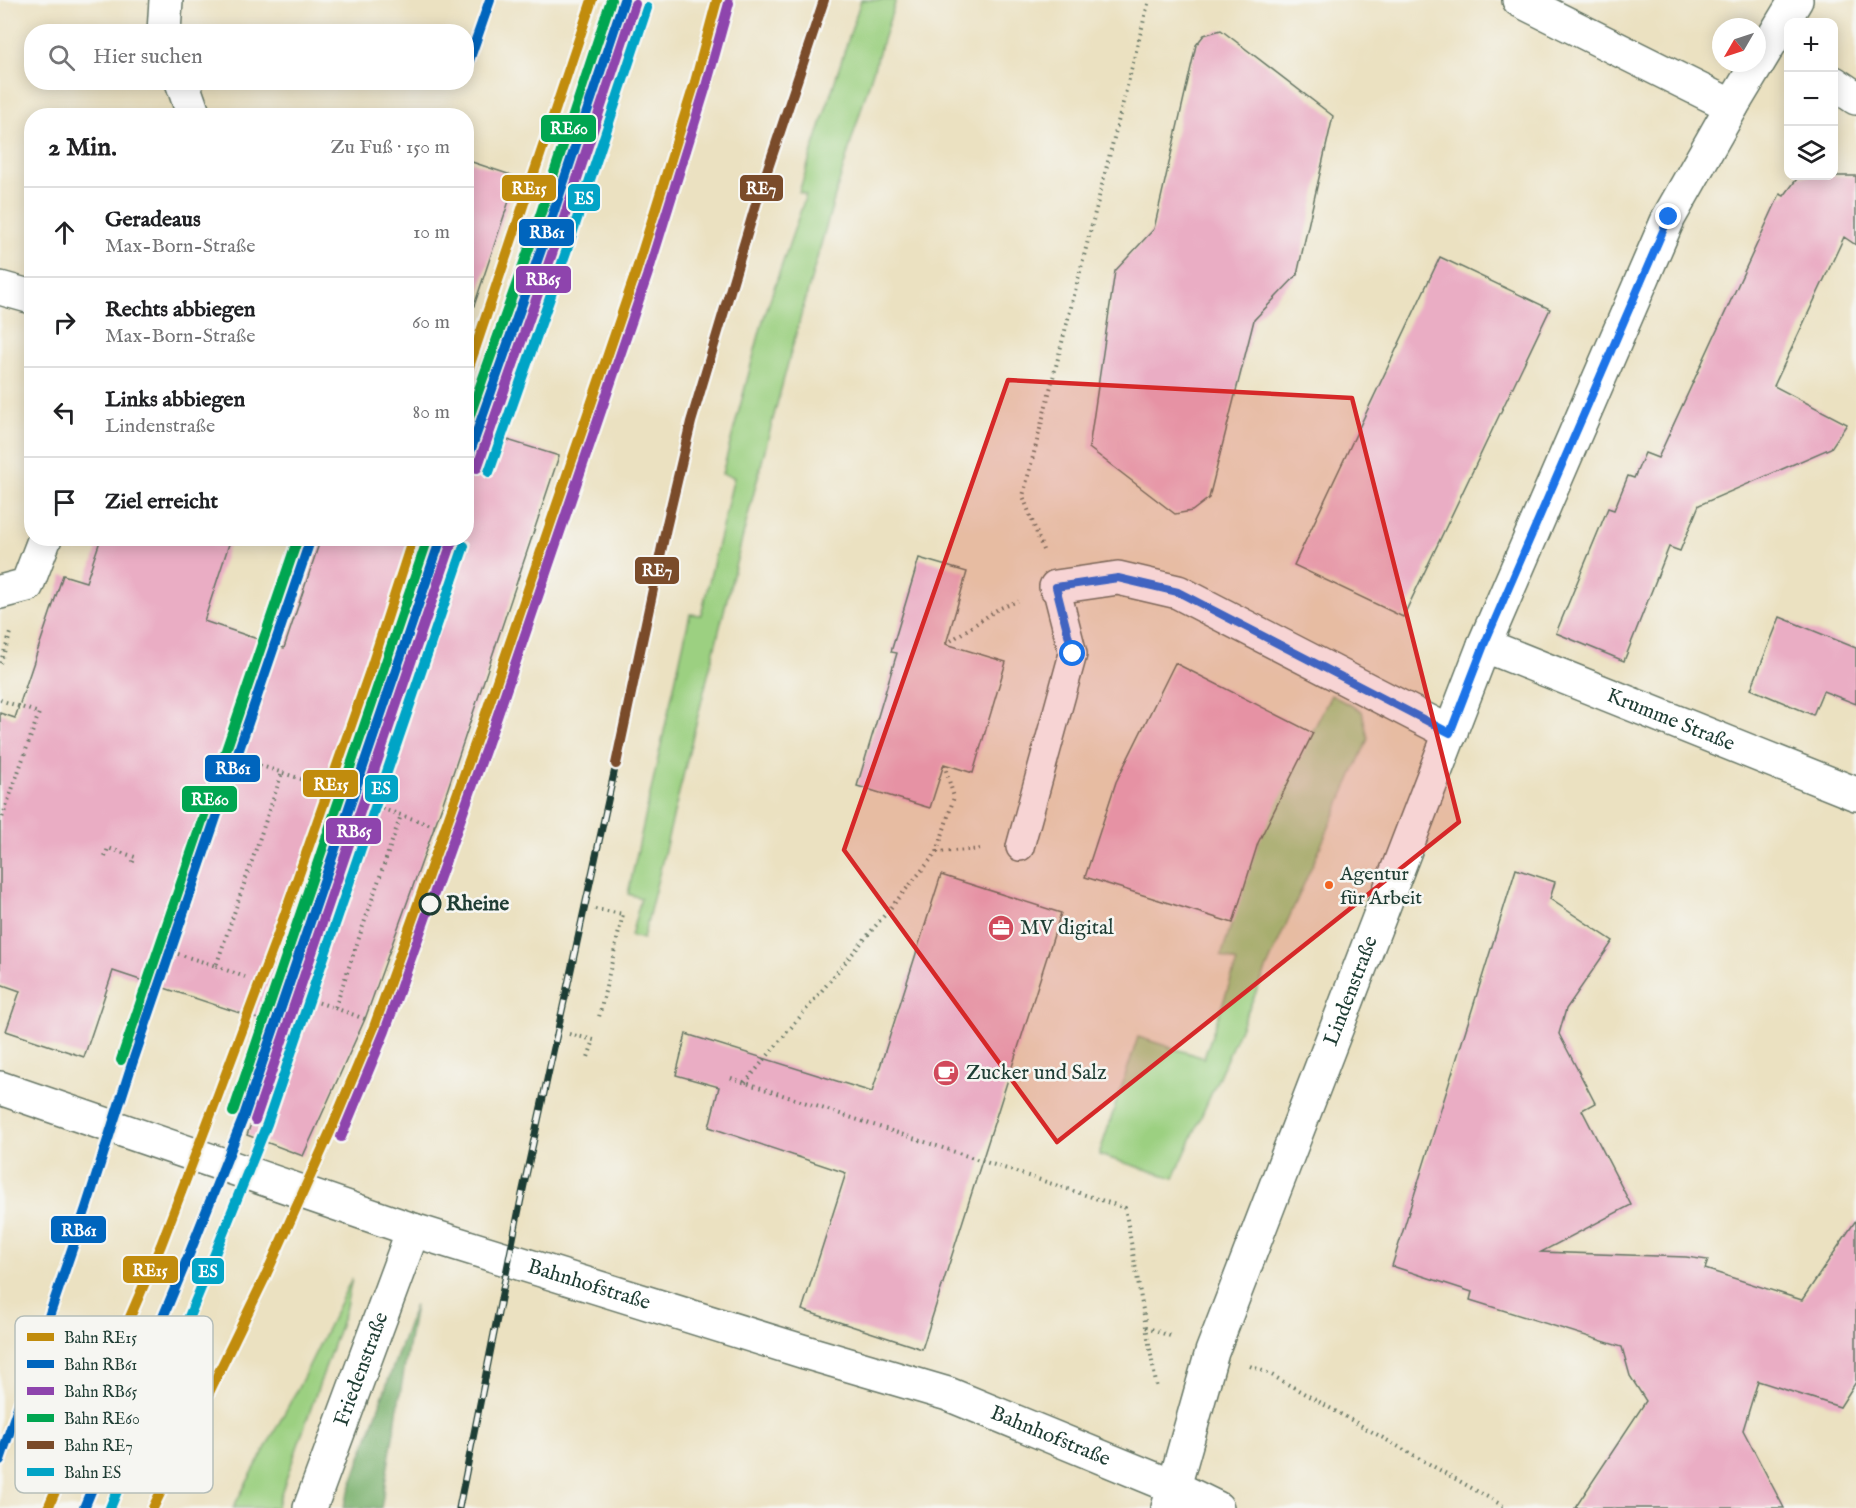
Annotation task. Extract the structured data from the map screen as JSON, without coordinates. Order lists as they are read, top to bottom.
{
  "streets": {
    "street": [
      "Krumme Straße",
      "Lindenstraße",
      "Bahnhofstraße",
      "Friedenstraße"
    ]
  },
  "crossings": [
    ["Krumme Straße", "Lindenstraße"],
    ["Lindenstraße", "Bahnhofstraße"],
    ["Bahnhofstraße", "Friedenstraße"]
  ],
  "places": {
    "other": ["Agentur für Arbeit", "Rheine"],
    "office": ["MV digital"],
    "cafe": ["Zucker und Salz"]
  },
  "lines": [
    "rail line RE15",
    "rail line RB61",
    "rail line RE60",
    "rail line RE7",
    "rail line RB65",
    "rail line ES"
  ],
  "legend": [
    "Bahn RE15",
    "Bahn RB61",
    "Bahn RB65",
    "Bahn RE60",
    "Bahn RE7",
    "Bahn ES"
  ],
  "north": "bottom left",
  "page": {
    "map_buttons": ["+", "−"],
    "search": "Hier suchen",
    "heading": ["2 Min.", "Zu Fuß · 150 m"],
    "list": [
      ["Geradeaus", "Max-Born-Straße", "10 m"],
      ["Rechts abbiegen", "Max-Born-Straße", "60 m"],
      ["Links abbiegen", "Lindenstraße", "80 m"],
      "Ziel erreicht"
    ]
  }
}
